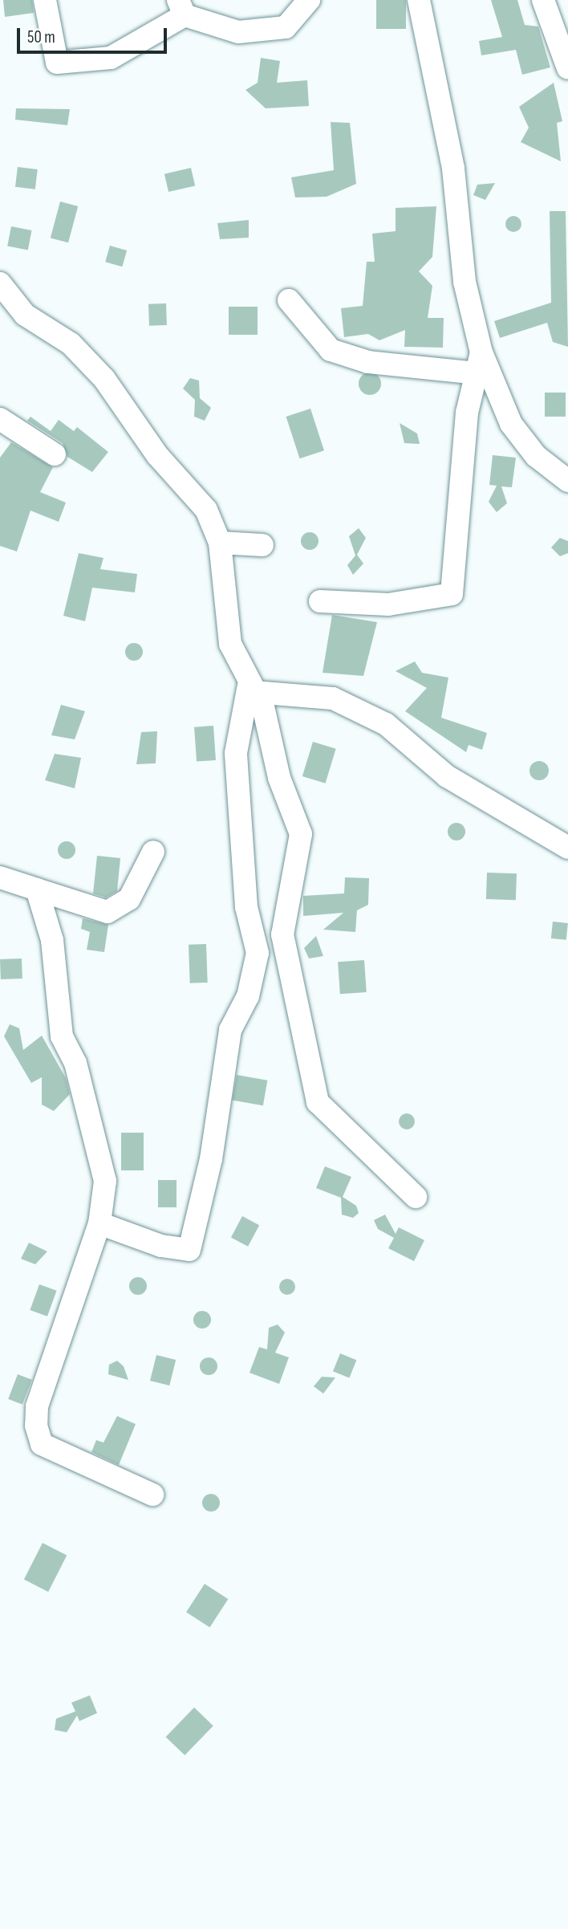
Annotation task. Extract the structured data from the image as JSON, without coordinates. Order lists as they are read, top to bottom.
{
  "scale_bar": "50 m"
}
